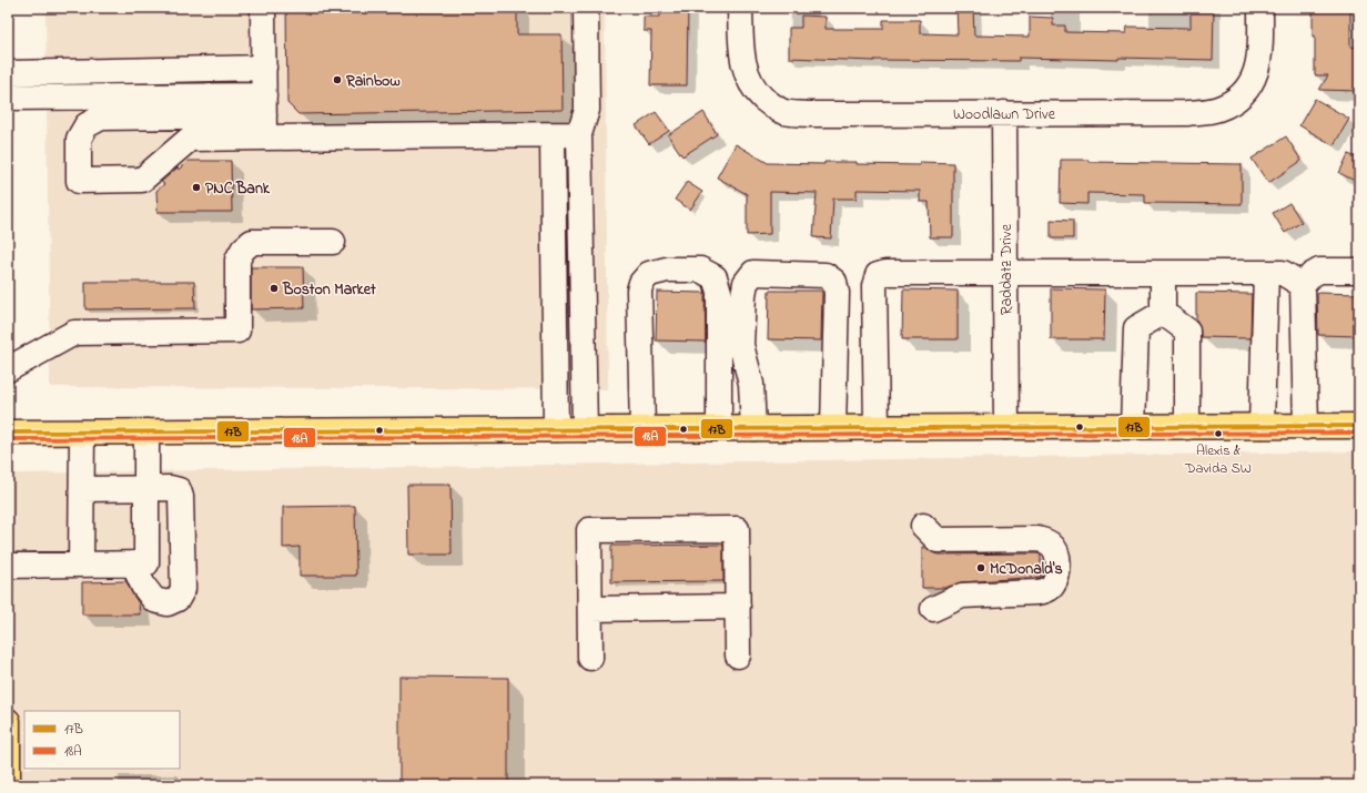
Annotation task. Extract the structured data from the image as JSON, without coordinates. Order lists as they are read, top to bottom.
{
  "streets": {
    "street": ["Woodlawn Drive", "Raddatz Drive"]
  },
  "crossings": [
    ["Woodlawn Drive", "Raddatz Drive"]
  ],
  "places": [
    "Rainbow",
    "PNC Bank",
    "Boston Market",
    "Alexis & Davida SW",
    "McDonald's"
  ],
  "lines": ["transit line 17B", "transit line 18A"],
  "legend": ["17B", "18A"]
}
